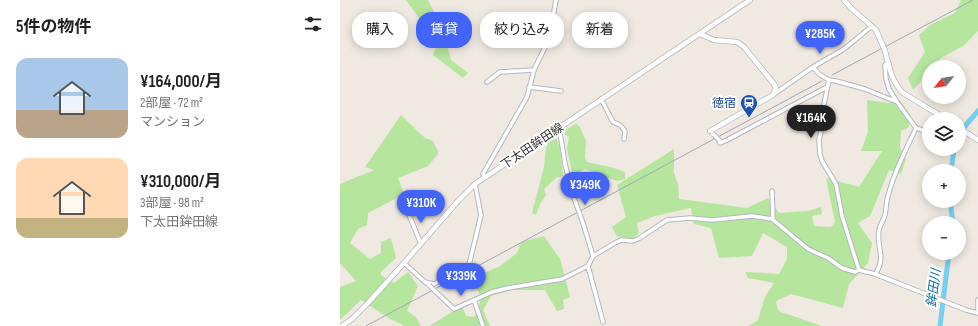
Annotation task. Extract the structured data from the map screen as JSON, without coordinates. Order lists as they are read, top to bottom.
{
  "streets": {
    "main road": ["下太田鉾田線"]
  },
  "water": ["鉾田川"],
  "places": {
    "station": ["徳宿"]
  },
  "north": "bottom left",
  "page": {
    "heading": "5件の物件",
    "chip": [
      "購入",
      "賃貸",
      "絞り込み",
      "新着"
    ],
    "price": [
      "¥285K",
      "¥164K",
      "¥349K",
      "¥310K",
      "¥339K"
    ],
    "list": [
      {
        "name": "¥164,000/月",
        "note": "2部屋 · 72 m² · マンション"
      },
      {
        "name": "¥310,000/月",
        "note": "3部屋 · 98 m² · 下太田鉾田線"
      }
    ],
    "map_buttons": ["+", "−"]
  }
}
